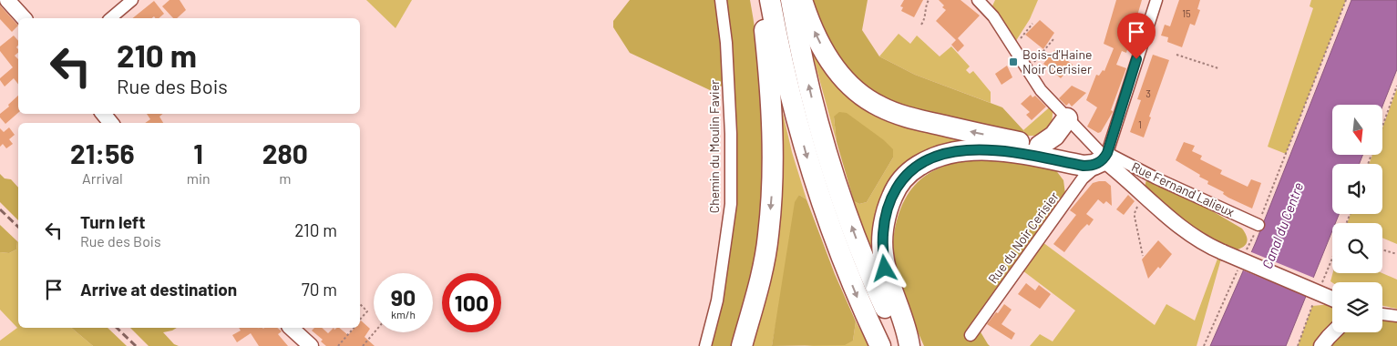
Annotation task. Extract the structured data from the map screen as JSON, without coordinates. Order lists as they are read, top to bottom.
{
  "streets": {
    "street": ["Chemin du Moulin Favier", "Rue Fernand Lalieux", "Rue du Noir Cerisier"]
  },
  "crossings": [
    ["Rue Fernand Lalieux", "Rue du Noir Cerisier"]
  ],
  "water": ["Canal du Centre"],
  "places": {
    "transit": ["Bois-d'Haine Noir Cerisier"]
  },
  "house_numbers": ["15", "3", "1"],
  "north": "bottom",
  "page": {
    "turn": ["210 m", "Rue des Bois"],
    "eta": [
      "21:56",
      "Arrival",
      "1",
      "min",
      "280",
      "m"
    ],
    "list": [
      {
        "name": "Turn left",
        "note": "Rue des Bois",
        "value": "210 m"
      },
      {
        "name": "Arrive at destination",
        "value": "70 m"
      }
    ],
    "speed": "90 km/h",
    "limit": "100"
  }
}
